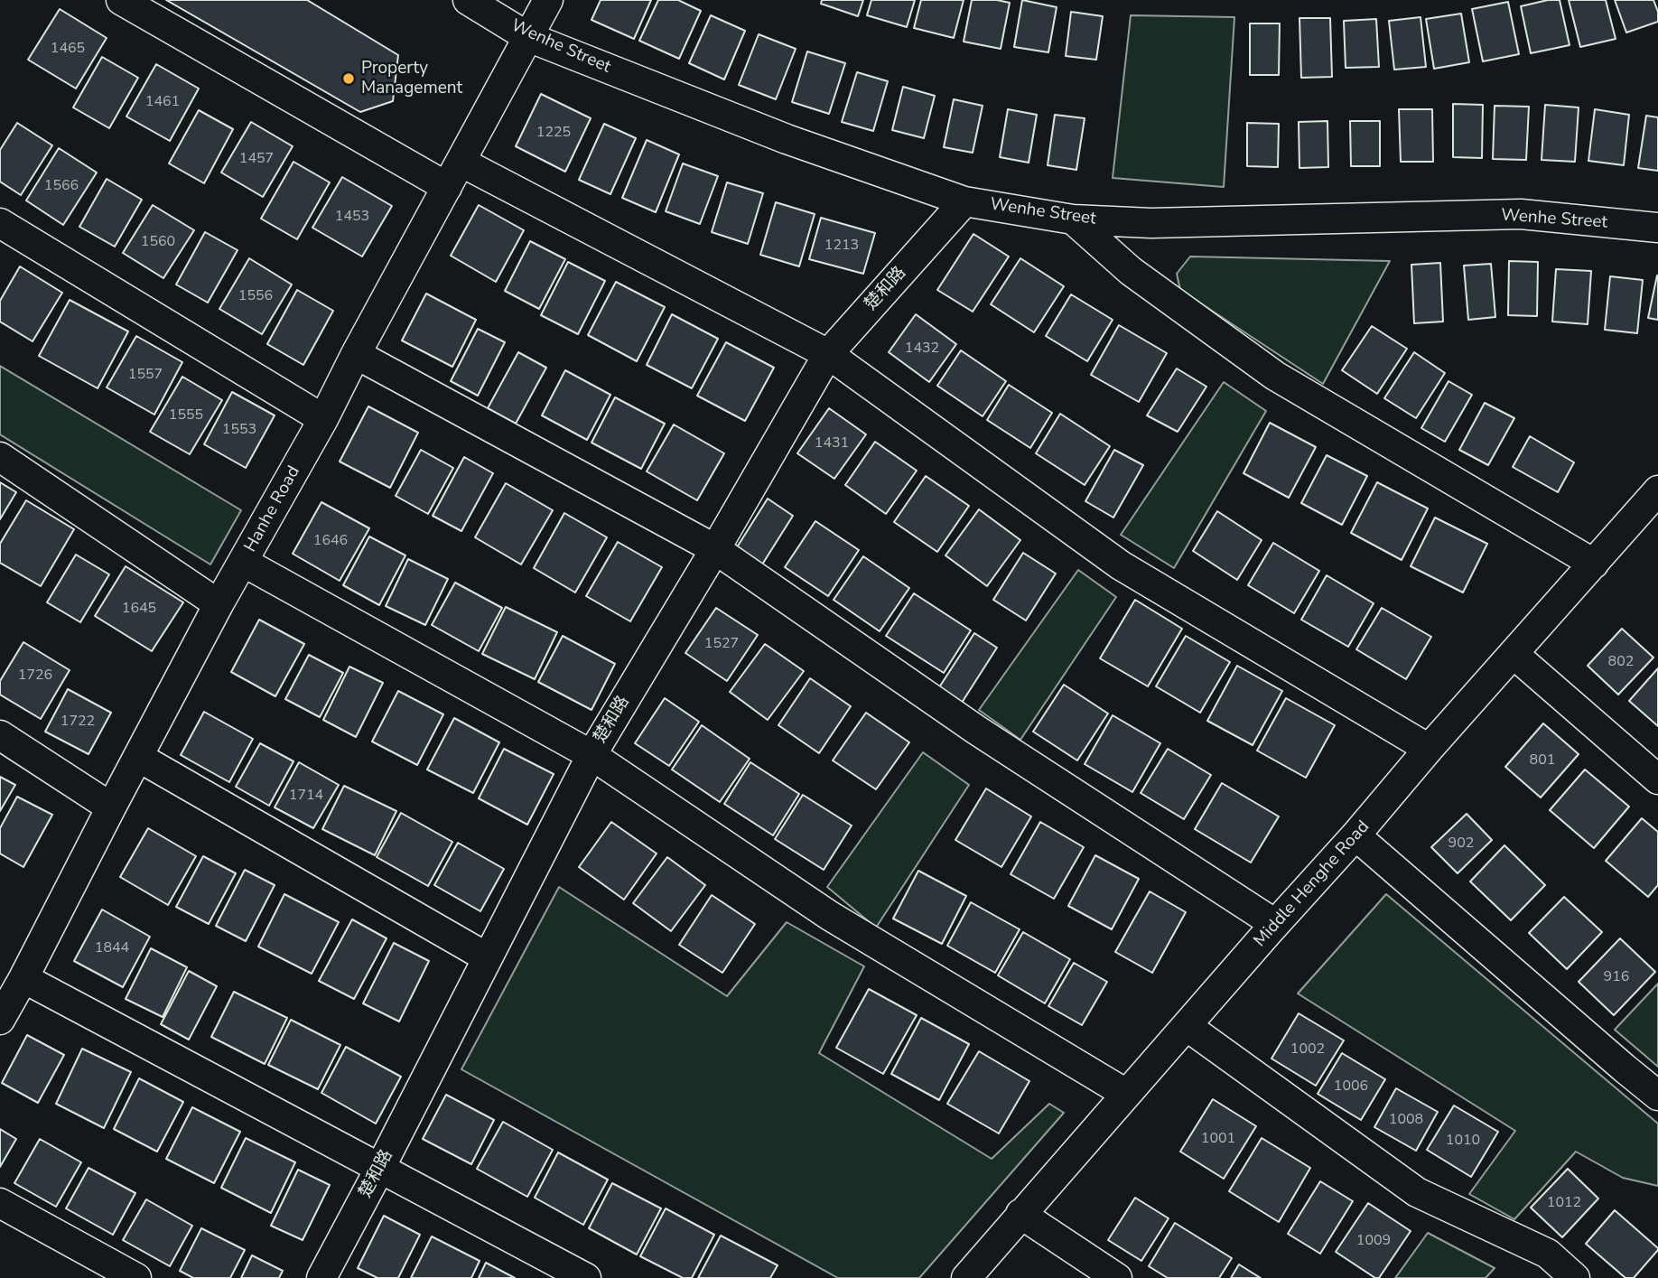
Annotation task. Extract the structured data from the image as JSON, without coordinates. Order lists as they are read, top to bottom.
{
  "streets": {
    "street": [
      "Wenhe Street",
      "楚和路",
      "Hanhe Road",
      "Middle Henghe Road"
    ]
  },
  "crossings": [
    ["Wenhe Street", "楚和路"],
    ["Wenhe Street", "Hanhe Road"]
  ],
  "places": ["Property Management"],
  "house_numbers": [
    "1465",
    "1461",
    "1225",
    "1457",
    "1566",
    "1453",
    "1560",
    "1213",
    "1556",
    "1432",
    "1557",
    "1555",
    "1553",
    "1431",
    "1646",
    "1645",
    "1527",
    "802",
    "1726",
    "1722",
    "801",
    "1714",
    "902",
    "1844",
    "916",
    "1002",
    "1006",
    "1008",
    "1001",
    "1010",
    "1012",
    "1009"
  ]
}
